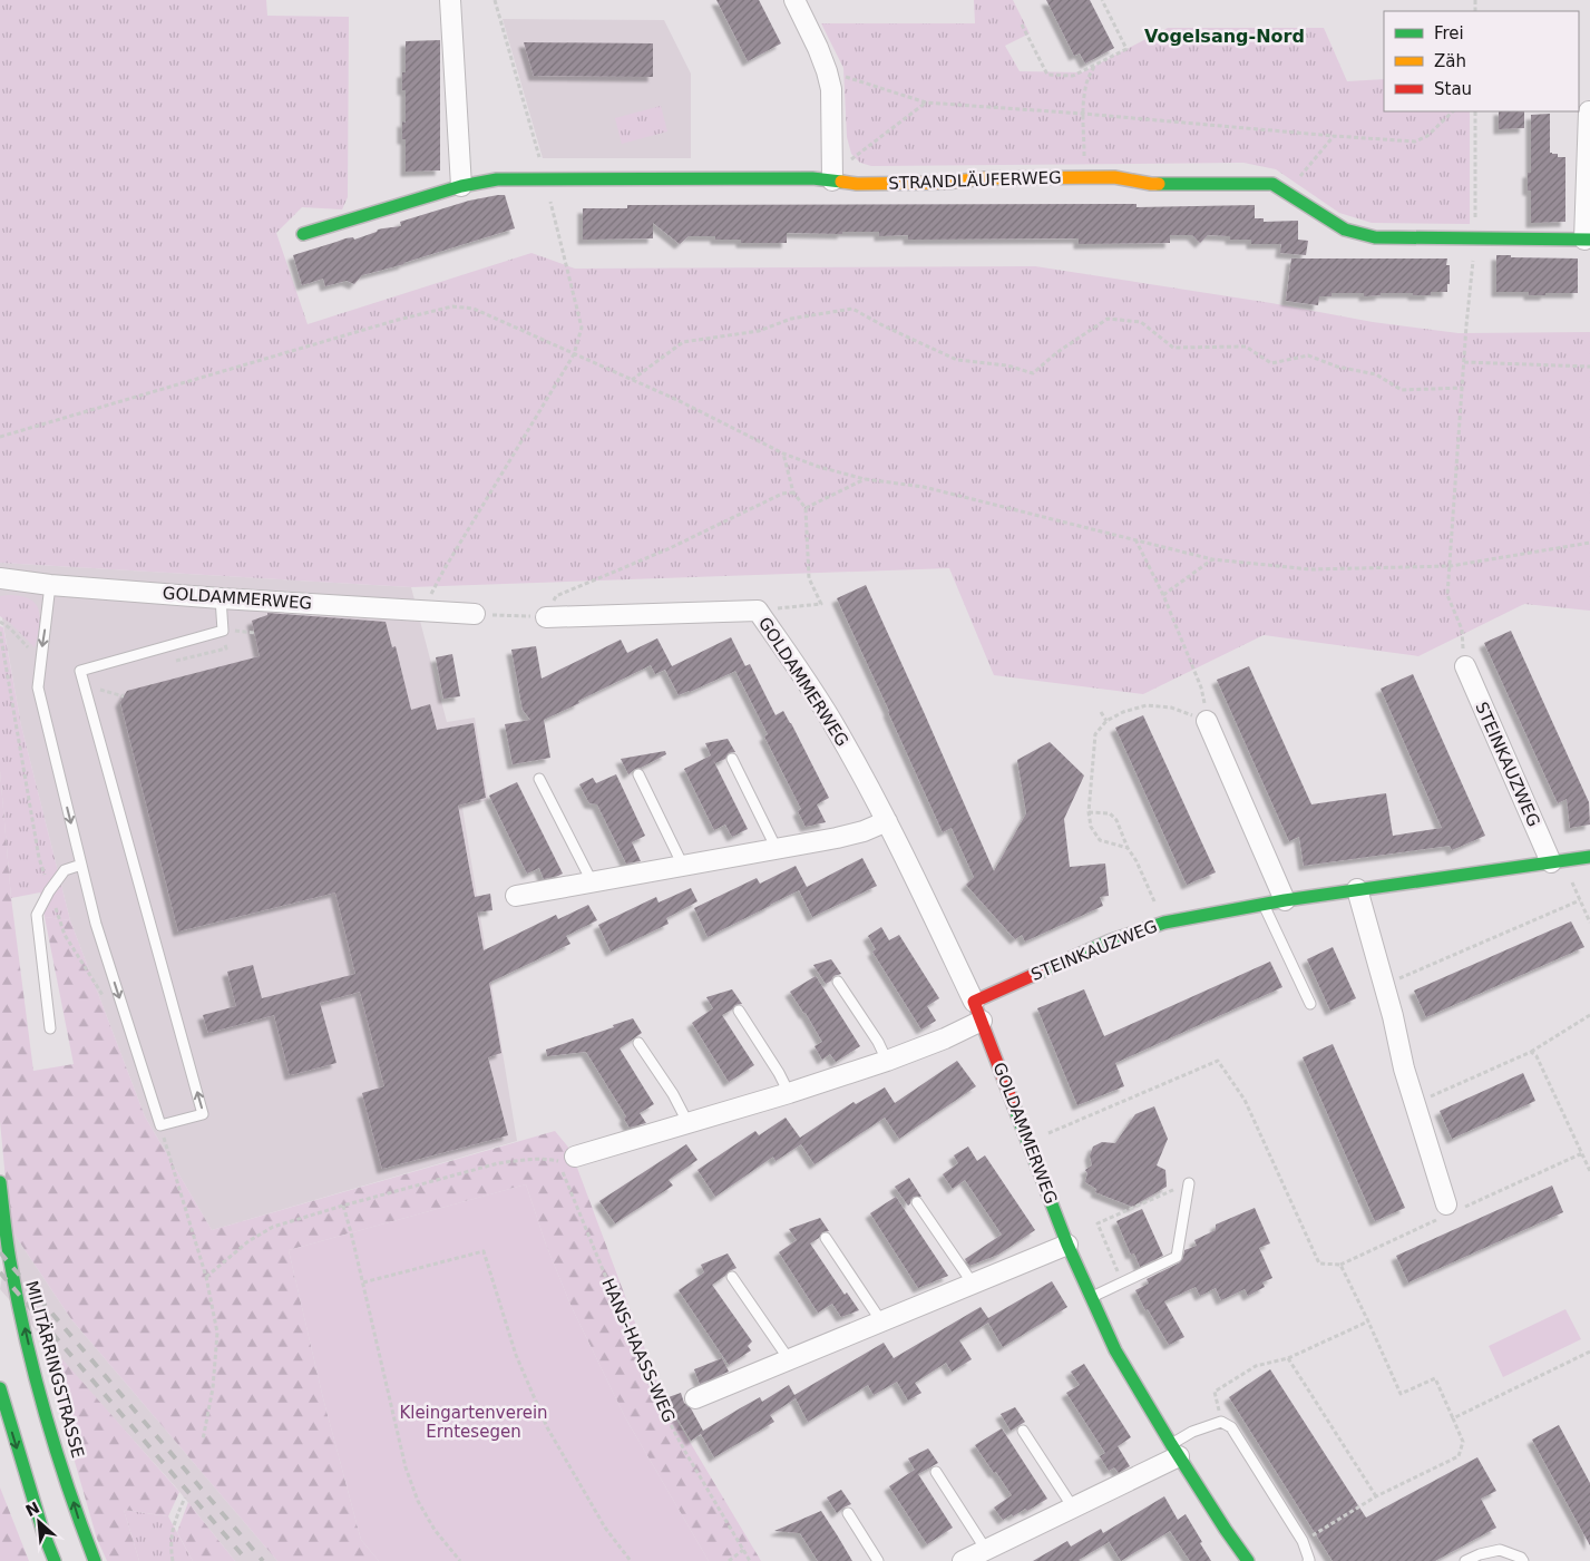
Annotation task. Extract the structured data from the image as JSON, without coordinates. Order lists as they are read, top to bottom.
{
  "streets": {
    "street": [
      "STRANDLÄUFERWEG",
      "GOLDAMMERWEG",
      "STEINKAUZWEG",
      "MILITÄRRINGSTRASSE"
    ],
    "path": ["HANS-HAASS-WEG"]
  },
  "crossings": [
    ["GOLDAMMERWEG", "STEINKAUZWEG"]
  ],
  "districts": ["Vogelsang-Nord"],
  "parks": ["Kleingartenverein Erntesegen"],
  "legend": ["Frei", "Zäh", "Stau"],
  "north": "top left"
}
